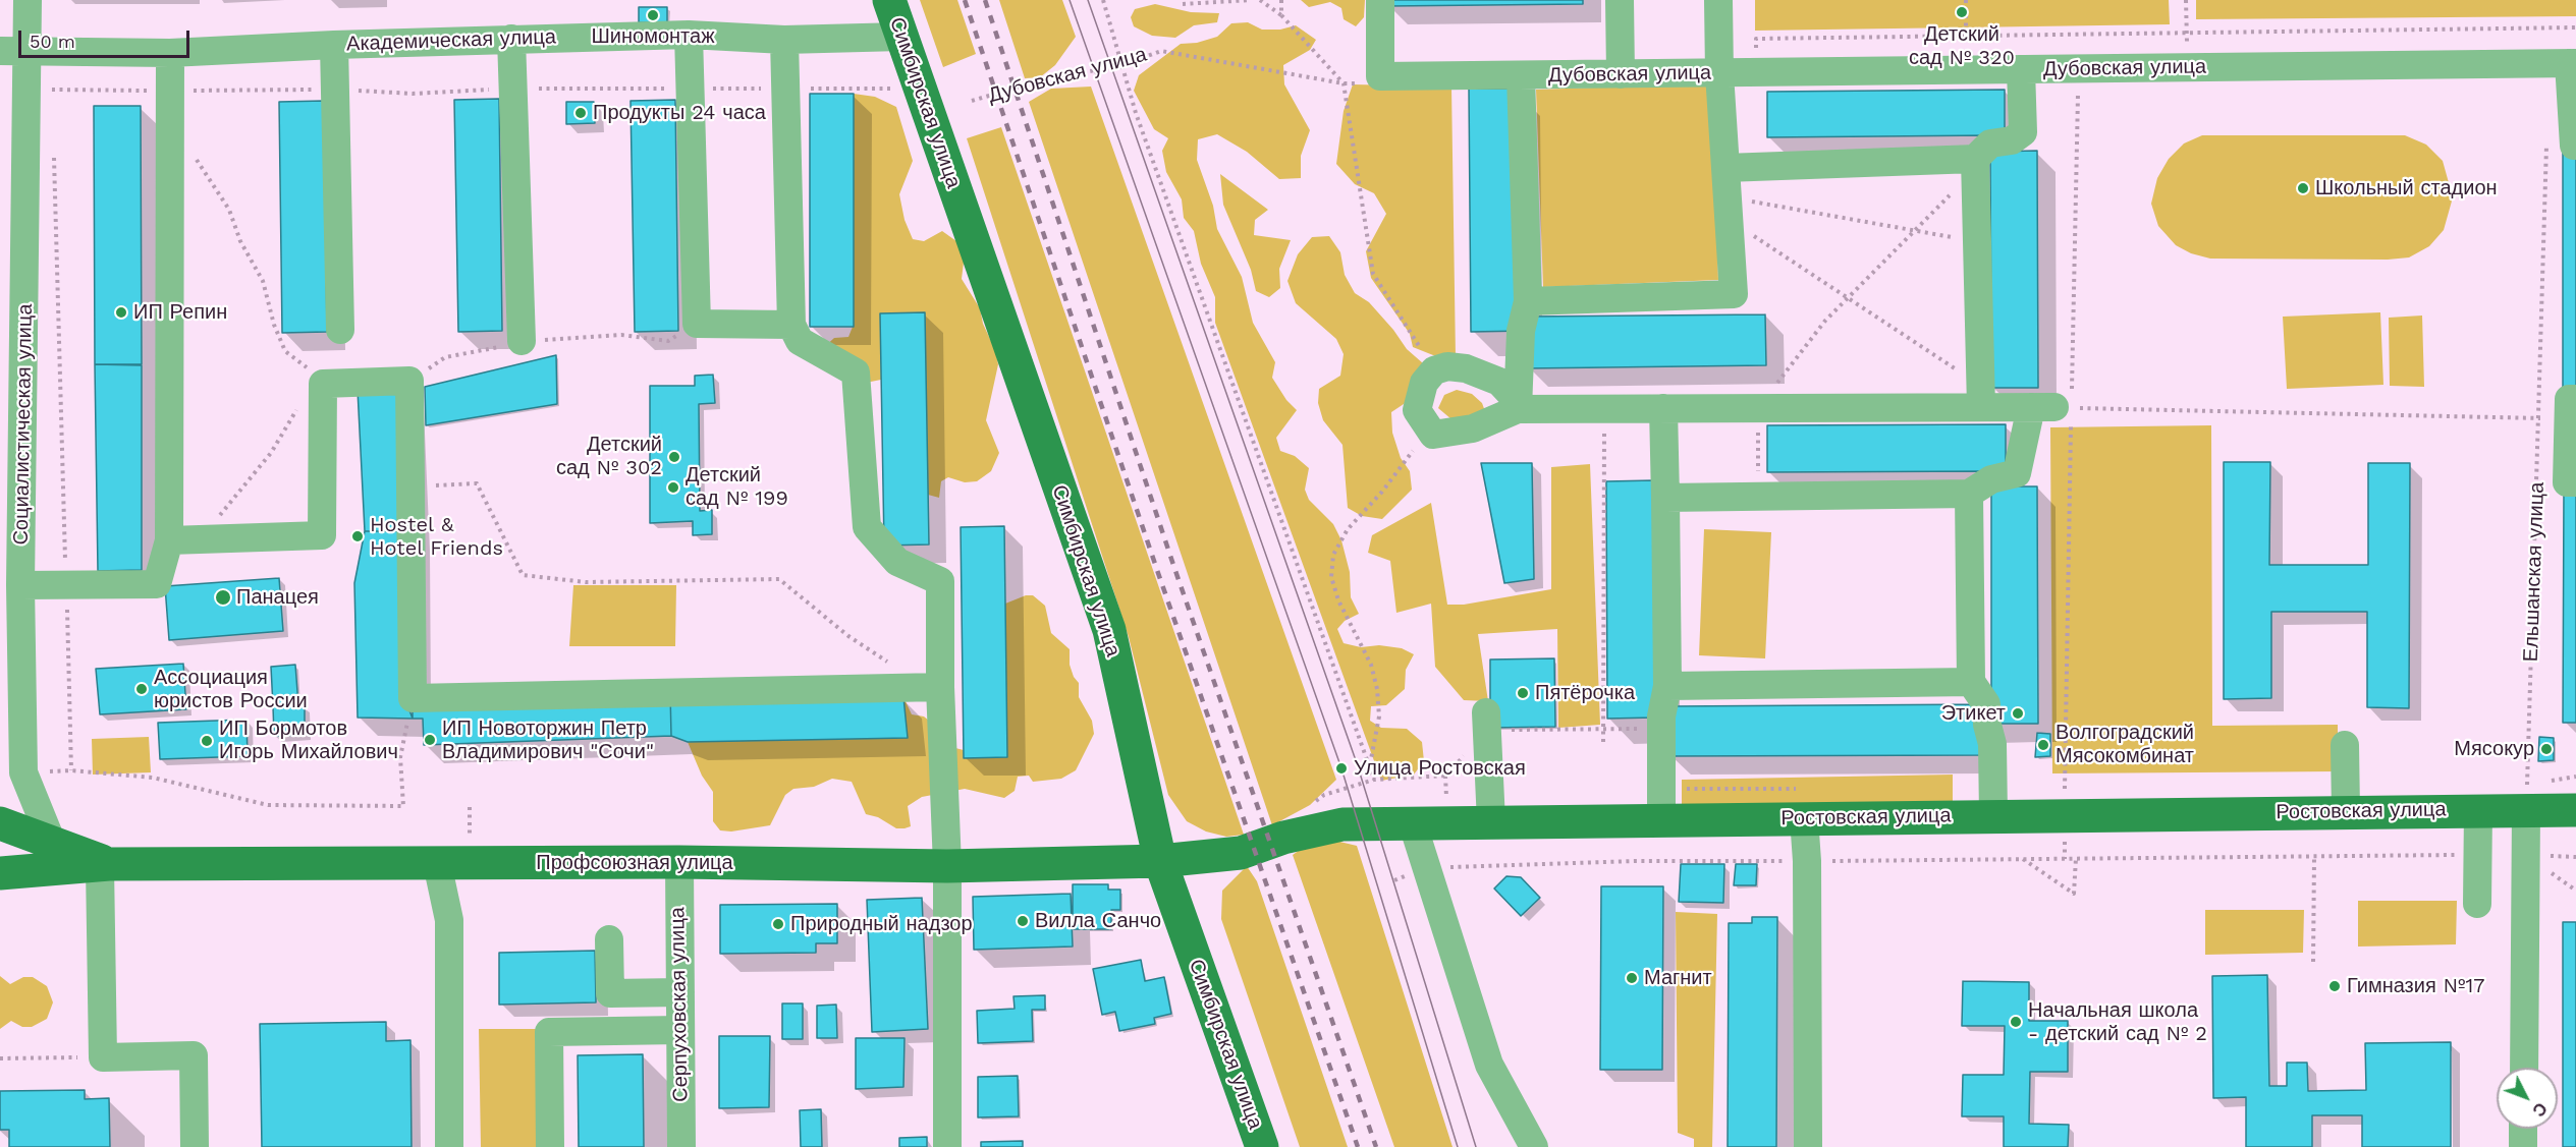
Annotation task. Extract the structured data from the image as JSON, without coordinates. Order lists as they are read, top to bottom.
{
  "streets": {
    "main road": ["Симбирская улица", "Ростовская улица", "Профсоюзная улица"],
    "street": [
      "Академическая улица",
      "Дубовская улица",
      "Социалистическая улица",
      "Серпуховская улица"
    ],
    "path": ["Ельшанская улица"]
  },
  "crossings": [
    ["Академическая улица", "Симбирская улица"],
    ["Академическая улица", "Социалистическая улица"],
    ["Симбирская улица", "Ростовская улица"],
    ["Симбирская улица", "Профсоюзная улица"],
    ["Социалистическая улица", "Профсоюзная улица"],
    ["Ельшанская улица", "Ростовская улица"],
    ["Ростовская улица", "Профсоюзная улица"],
    ["Профсоюзная улица", "Серпуховская улица"]
  ],
  "places": [
    "Детский сад № 320",
    "Шиномонтаж",
    "Продукты 24 часа",
    "Школьный стадион",
    "ИП Репин",
    "Детский сад № 302",
    "Детский сад № 199",
    "Hostel & Hotel Friends",
    "Панацея",
    "Ассоциация юристов России",
    "Пятёрочка",
    "Этикет",
    "ИП Новоторжин Петр Владимирович \"Сочи\"",
    "ИП Бормотов Игорь Михайлович",
    "Волгоградский Мясокомбинат",
    "Мясокур",
    "Улица Ростовская",
    "Вилла Санчо",
    "Природный надзор",
    "Магнит",
    "Гимназия №17",
    "Начальная школа - детский сад № 2"
  ],
  "scale_bar": "50 m",
  "north": "bottom right"
}
